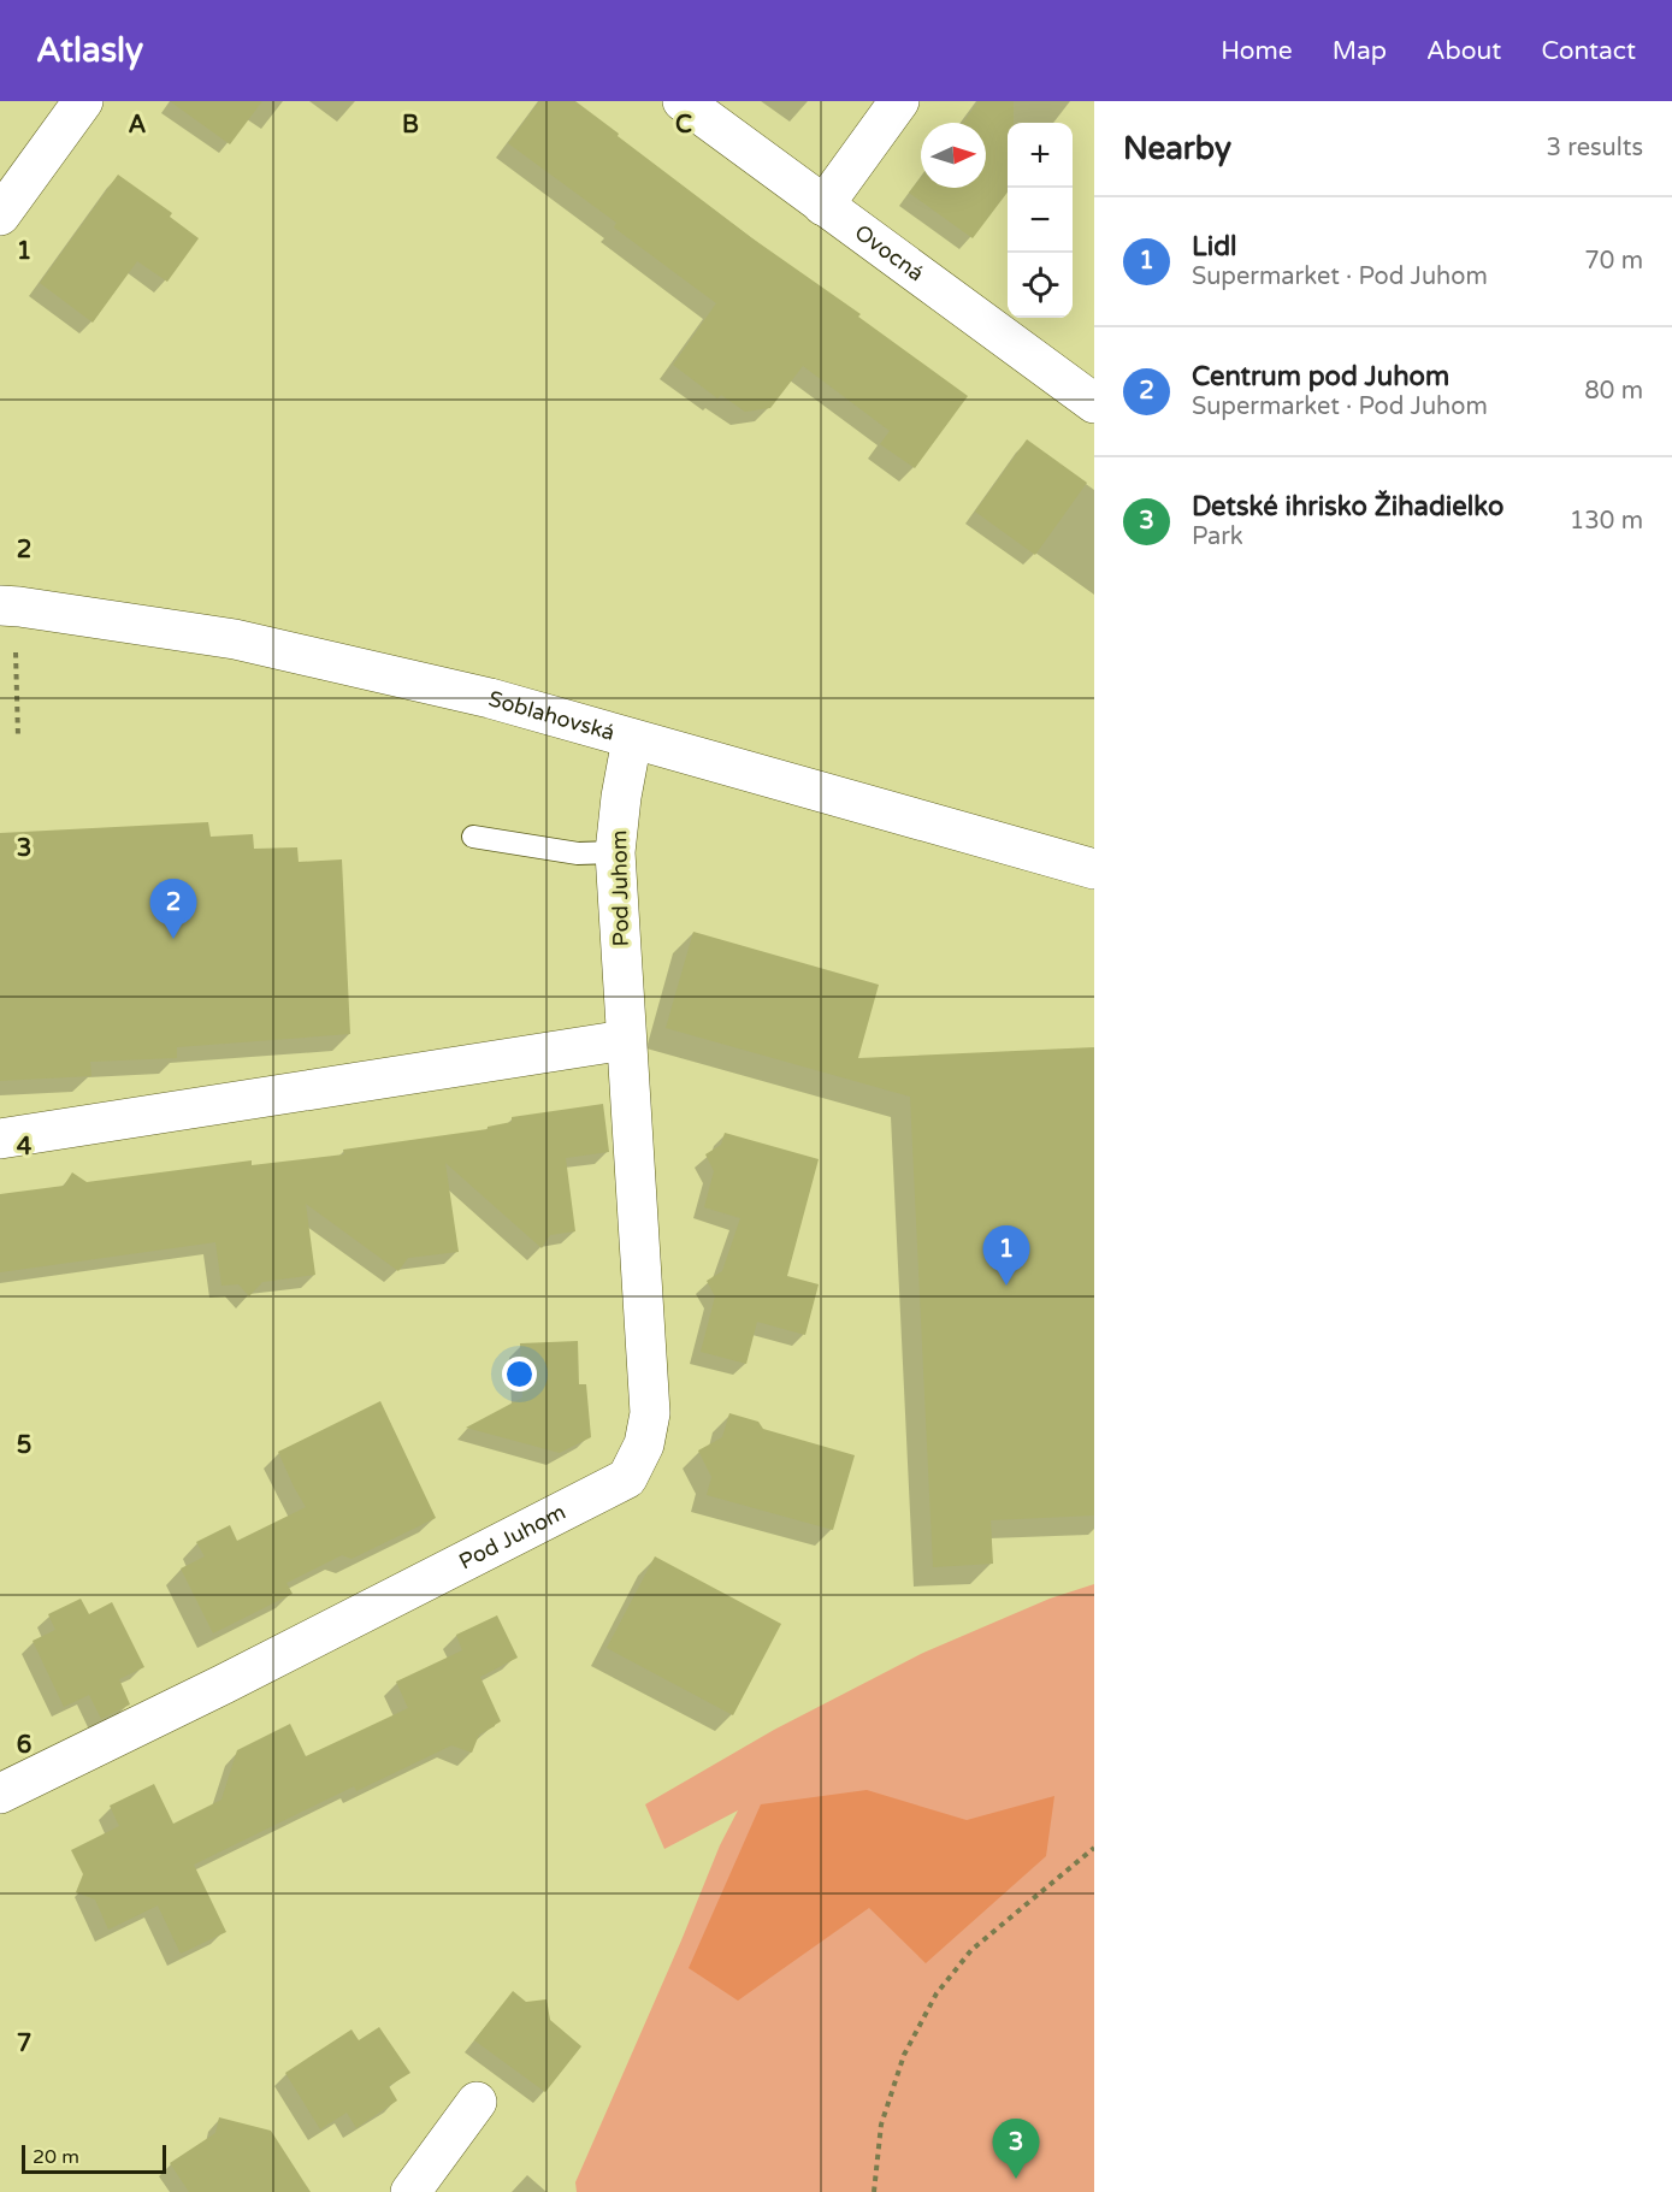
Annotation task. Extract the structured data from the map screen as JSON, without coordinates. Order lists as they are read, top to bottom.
{
  "streets": {
    "street": ["Ovocná", "Soblahovská", "Pod Juhom"]
  },
  "crossings": [
    ["Soblahovská", "Pod Juhom"]
  ],
  "scale_bar": "20 m",
  "north": "right",
  "page": {
    "header": "Atlasly",
    "nav": [
      "Home",
      "Map",
      "About",
      "Contact"
    ],
    "heading": ["Nearby", "3 results"],
    "map_buttons": ["+", "−"],
    "list": [
      {
        "mark": "1",
        "name": "Lidl",
        "note": "Supermarket · Pod Juhom",
        "value": "70 m"
      },
      {
        "mark": "2",
        "name": "Centrum pod Juhom",
        "note": "Supermarket · Pod Juhom",
        "value": "80 m"
      },
      {
        "mark": "3",
        "name": "Detské ihrisko Žihadielko",
        "note": "Park",
        "value": "130 m"
      }
    ],
    "pins": ["2", "1", "3"],
    "scale": "20 m"
  },
  "grid": {
    "columns": ["A", "B", "C"],
    "rows": [
      "1",
      "2",
      "3",
      "4",
      "5",
      "6",
      "7"
    ]
  }
}
